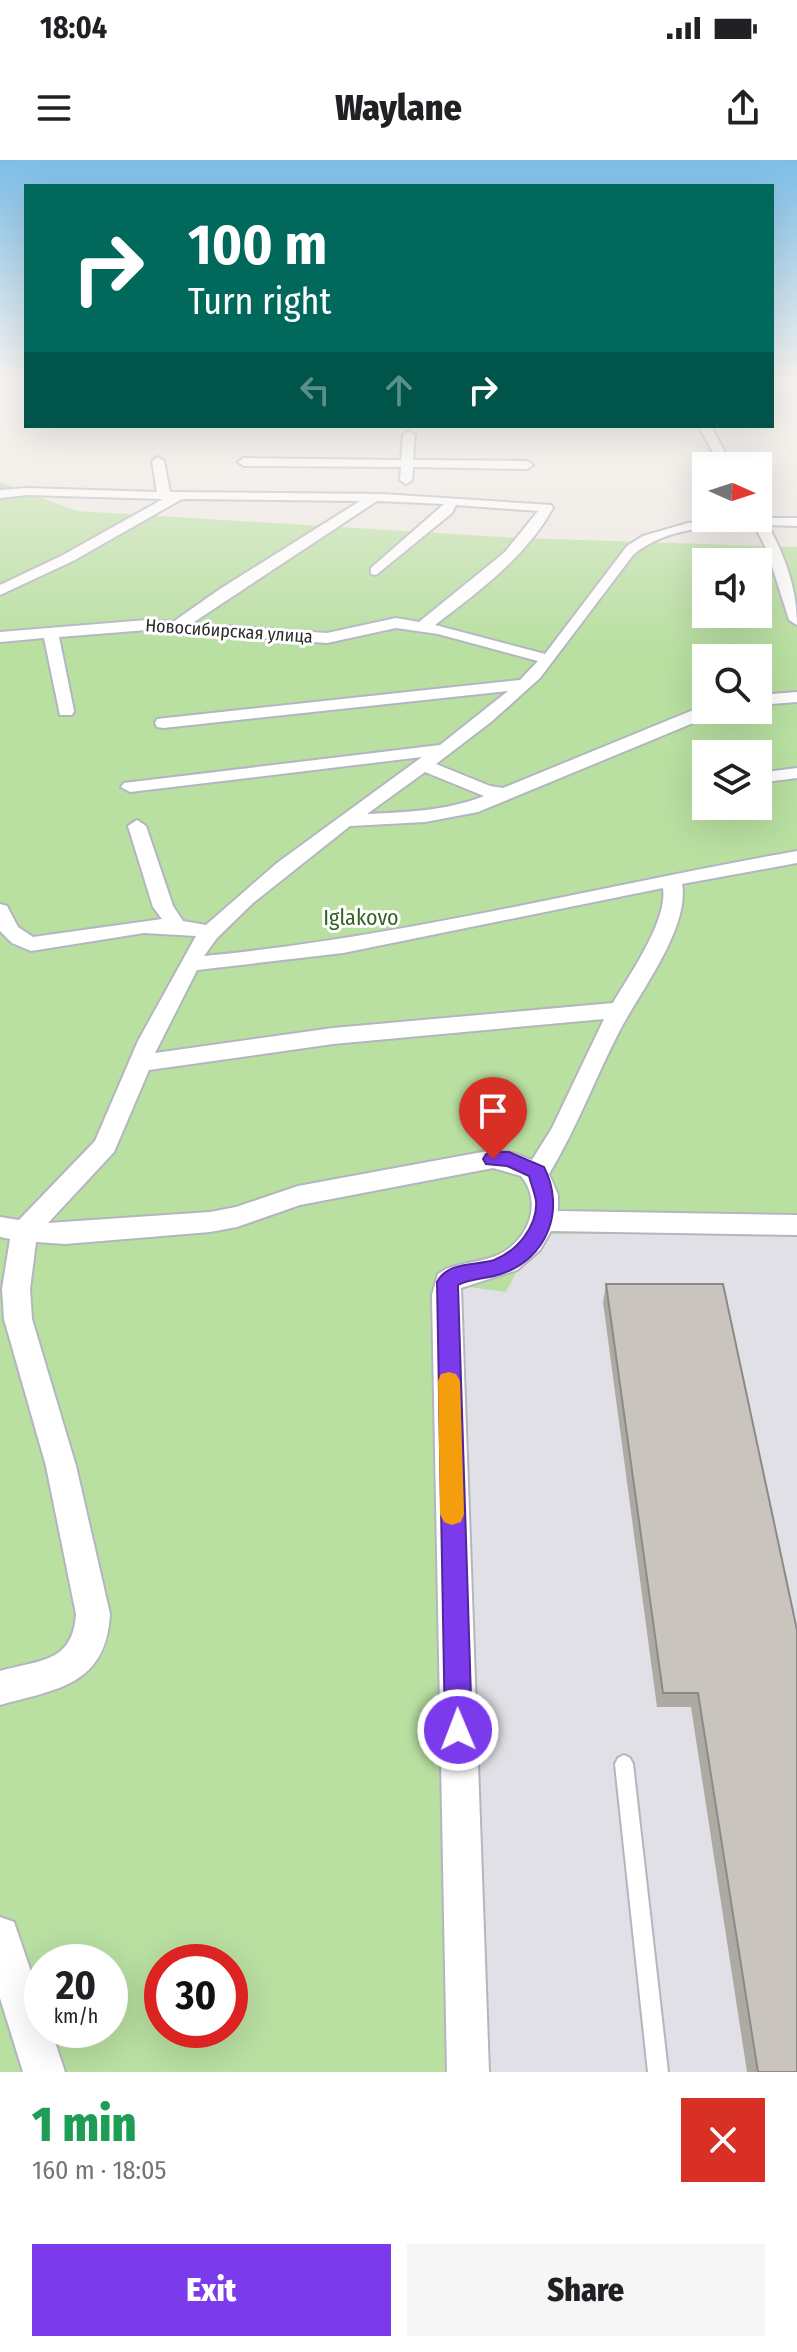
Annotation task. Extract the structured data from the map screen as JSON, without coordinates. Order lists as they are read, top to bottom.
{
  "streets": {
    "street": ["Новосибирская улица"]
  },
  "parks": ["Iglakovo"],
  "north": "right",
  "page": {
    "status": "18:04",
    "header": "Waylane",
    "turn": ["100 m", "Turn right"],
    "speed": "20 km/h",
    "limit": "30",
    "heading": ["1 min", "160 m · 18:05"],
    "buttons": ["Exit", "Share"]
  }
}
